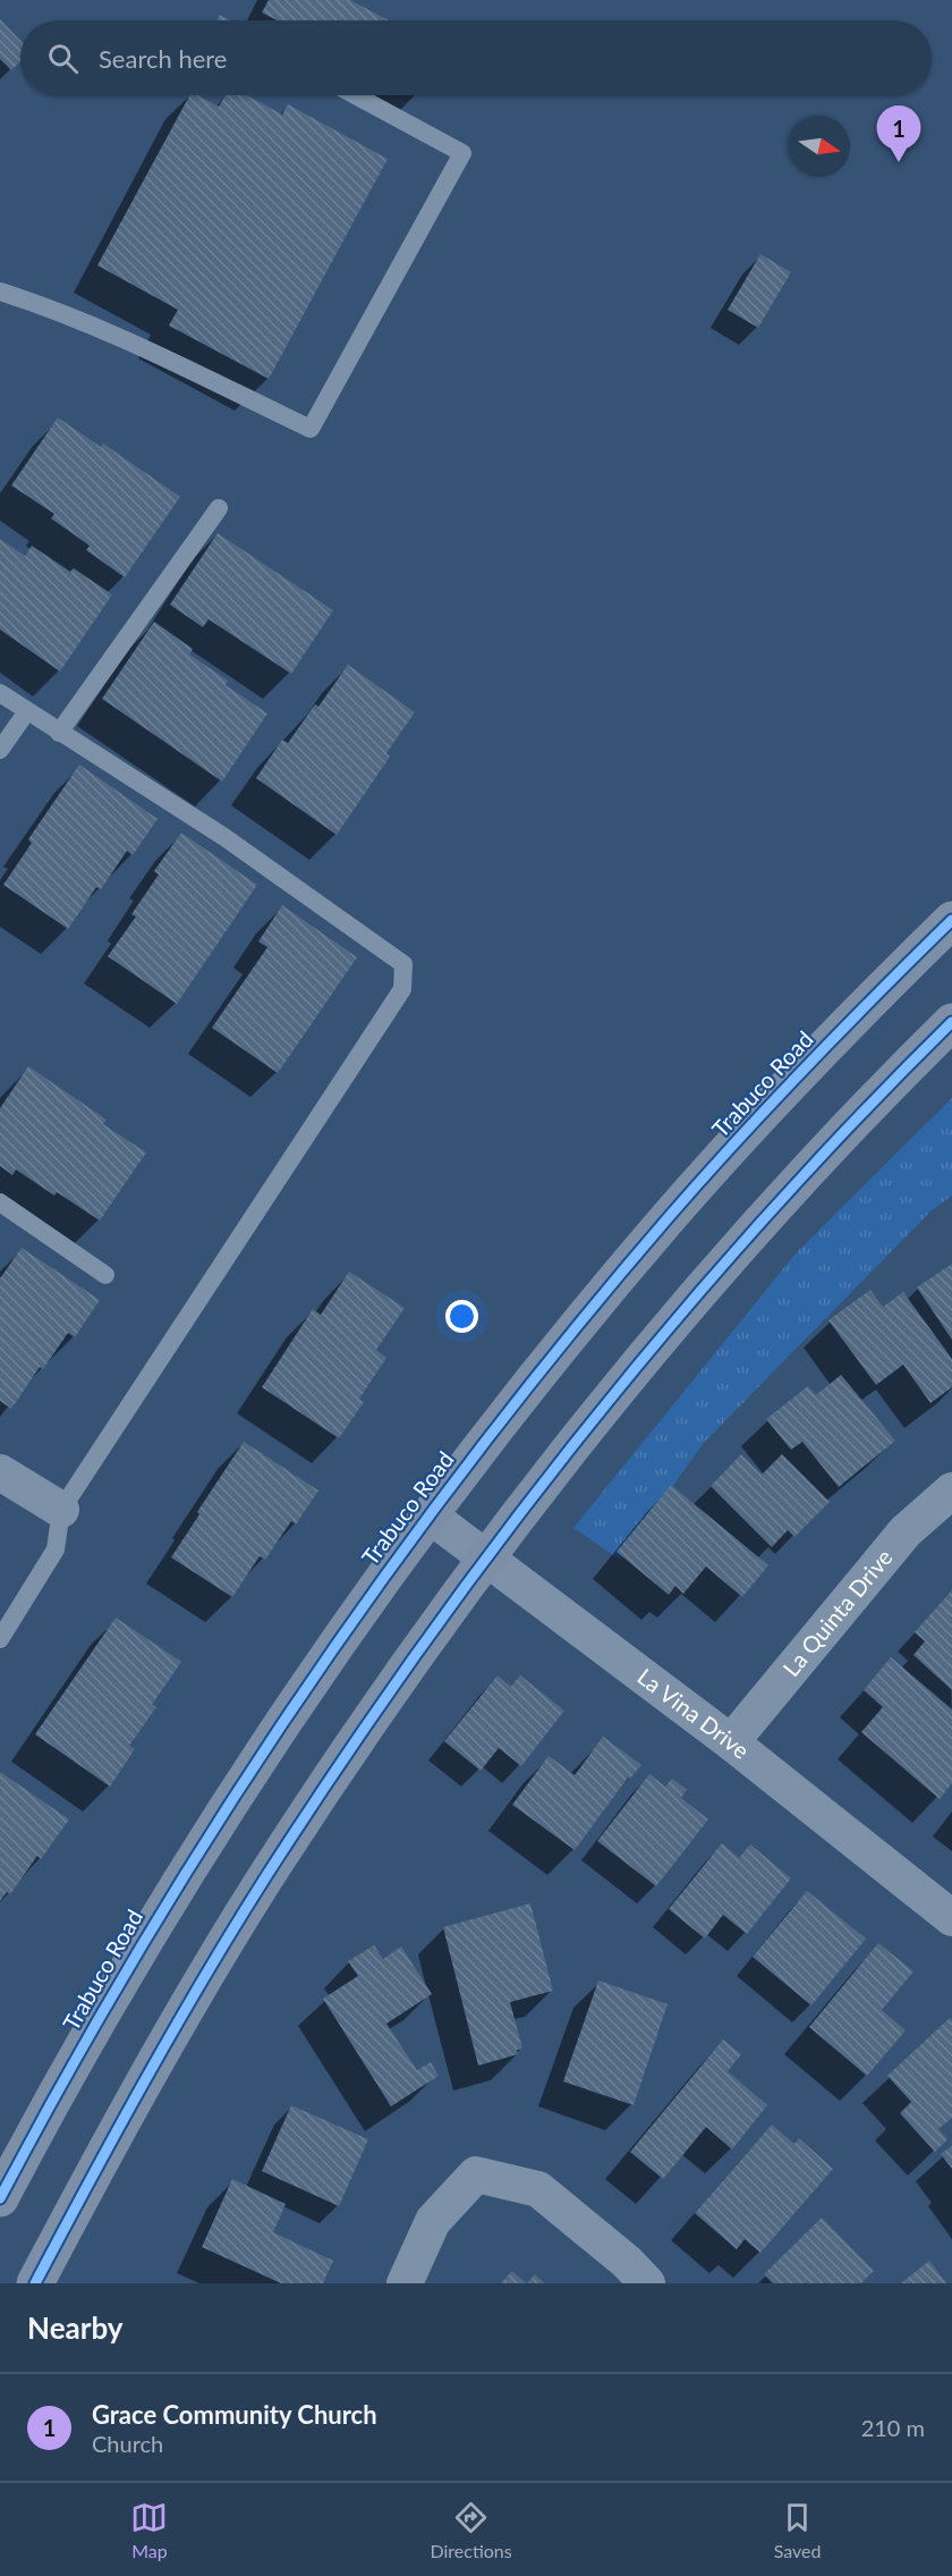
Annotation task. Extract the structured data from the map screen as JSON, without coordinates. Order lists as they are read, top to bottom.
{
  "streets": {
    "main road": ["Trabuco Road"],
    "street": ["La Quinta Drive", "La Vina Drive"]
  },
  "crossings": [
    ["Trabuco Road", "La Vina Drive"],
    ["La Quinta Drive", "La Vina Drive"]
  ],
  "north": "right",
  "page": {
    "search": "Search here",
    "pins": "1",
    "heading": "Nearby",
    "list": [
      {
        "mark": "1",
        "name": "Grace Community Church",
        "note": "Church",
        "value": "210 m"
      }
    ],
    "nav": ["Map", "Directions", "Saved"]
  }
}
